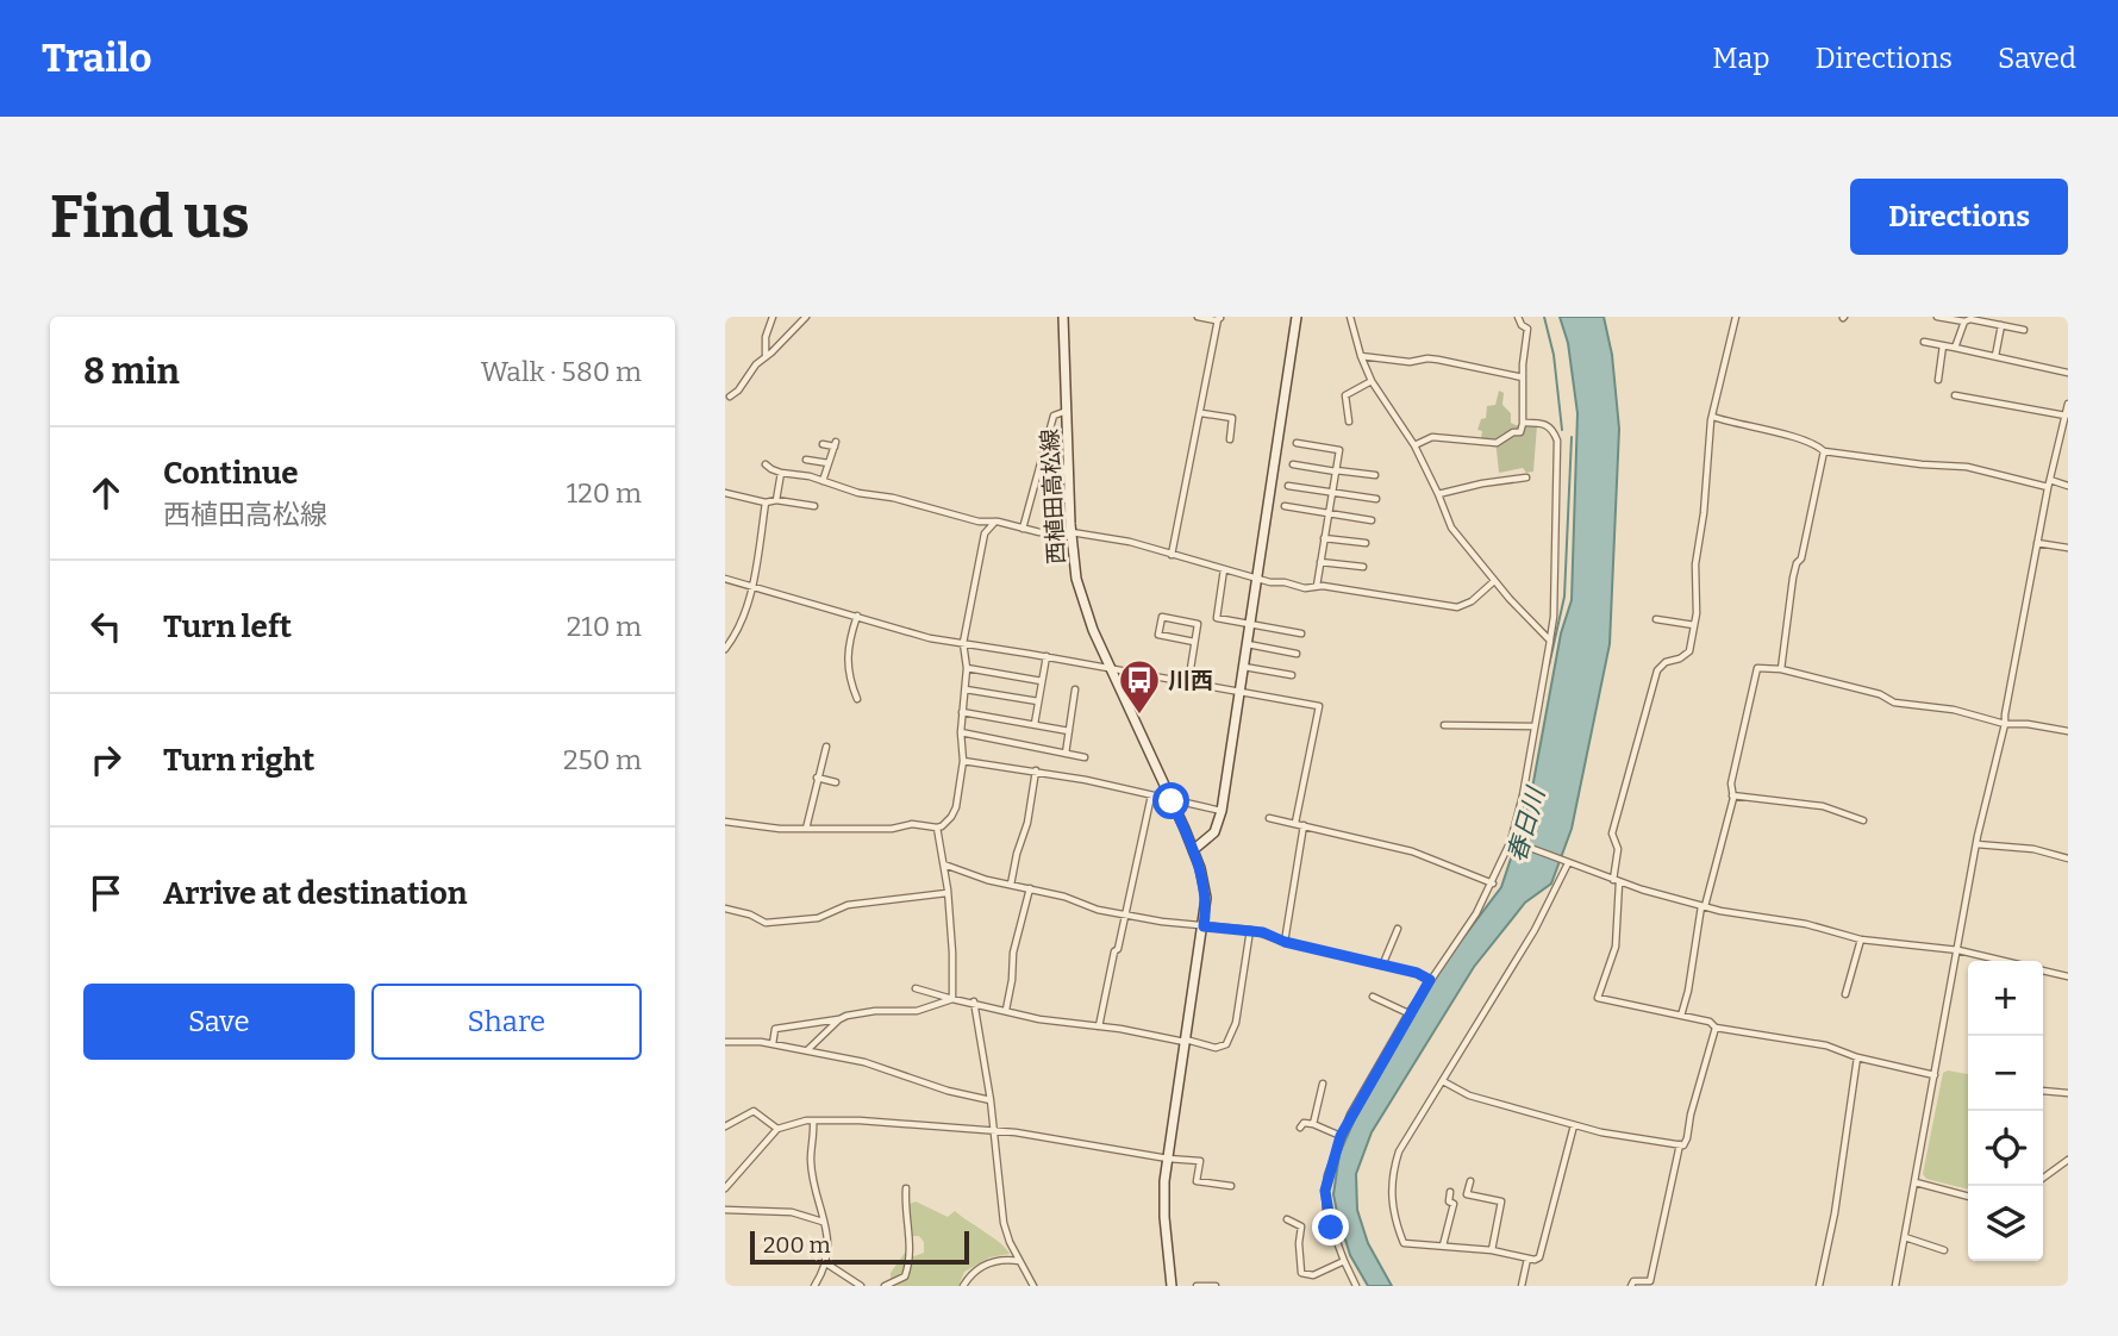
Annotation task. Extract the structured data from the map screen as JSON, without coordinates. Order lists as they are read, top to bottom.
{
  "streets": {
    "main road": ["西植田高松線"]
  },
  "water": ["春日川"],
  "places": {
    "bus stop": ["川西"]
  },
  "scale_bar": "200 m",
  "page": {
    "header": "Trailo",
    "nav": ["Map", "Directions", "Saved"],
    "buttons": [
      "Directions",
      ["Save", "Share"]
    ],
    "title": "Find us",
    "heading": ["8 min", "Walk · 580 m"],
    "list": [
      ["Continue", "西植田高松線", "120 m"],
      ["Turn left", "210 m"],
      ["Turn right", "250 m"],
      "Arrive at destination"
    ],
    "map_buttons": ["+", "−"],
    "scale": "200 m"
  }
}
